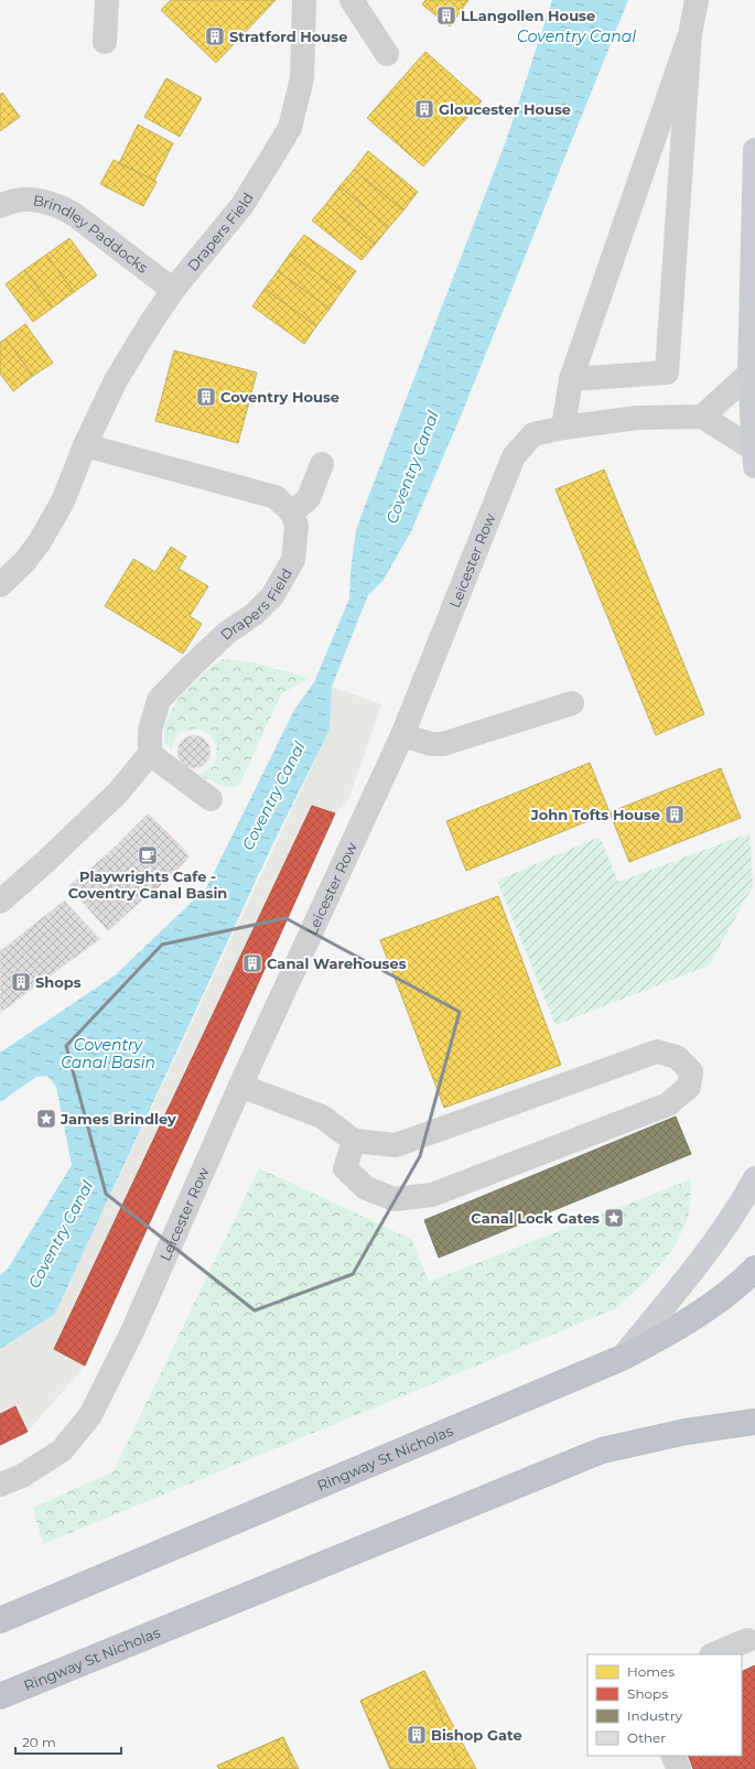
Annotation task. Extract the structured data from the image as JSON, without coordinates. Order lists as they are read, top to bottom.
{
  "streets": {
    "highway": ["Ringway St Nicholas"],
    "street": ["Drapers Field", "Brindley Paddocks", "Leicester Row"]
  },
  "crossings": [
    ["Drapers Field", "Brindley Paddocks"]
  ],
  "water": ["Coventry Canal", "Coventry Canal Basin"],
  "places": {
    "building": [
      "LLangollen House",
      "Stratford House",
      "Gloucester House",
      "Coventry House",
      "John Tofts House",
      "Canal Warehouses",
      "Shops",
      "Bishop Gate"
    ],
    "cafe": ["Playwrights Cafe - Coventry Canal Basin"],
    "place": ["James Brindley", "Canal Lock Gates"]
  },
  "legend": [
    "Homes",
    "Shops",
    "Industry",
    "Other"
  ],
  "scale_bar": "20 m"
}
